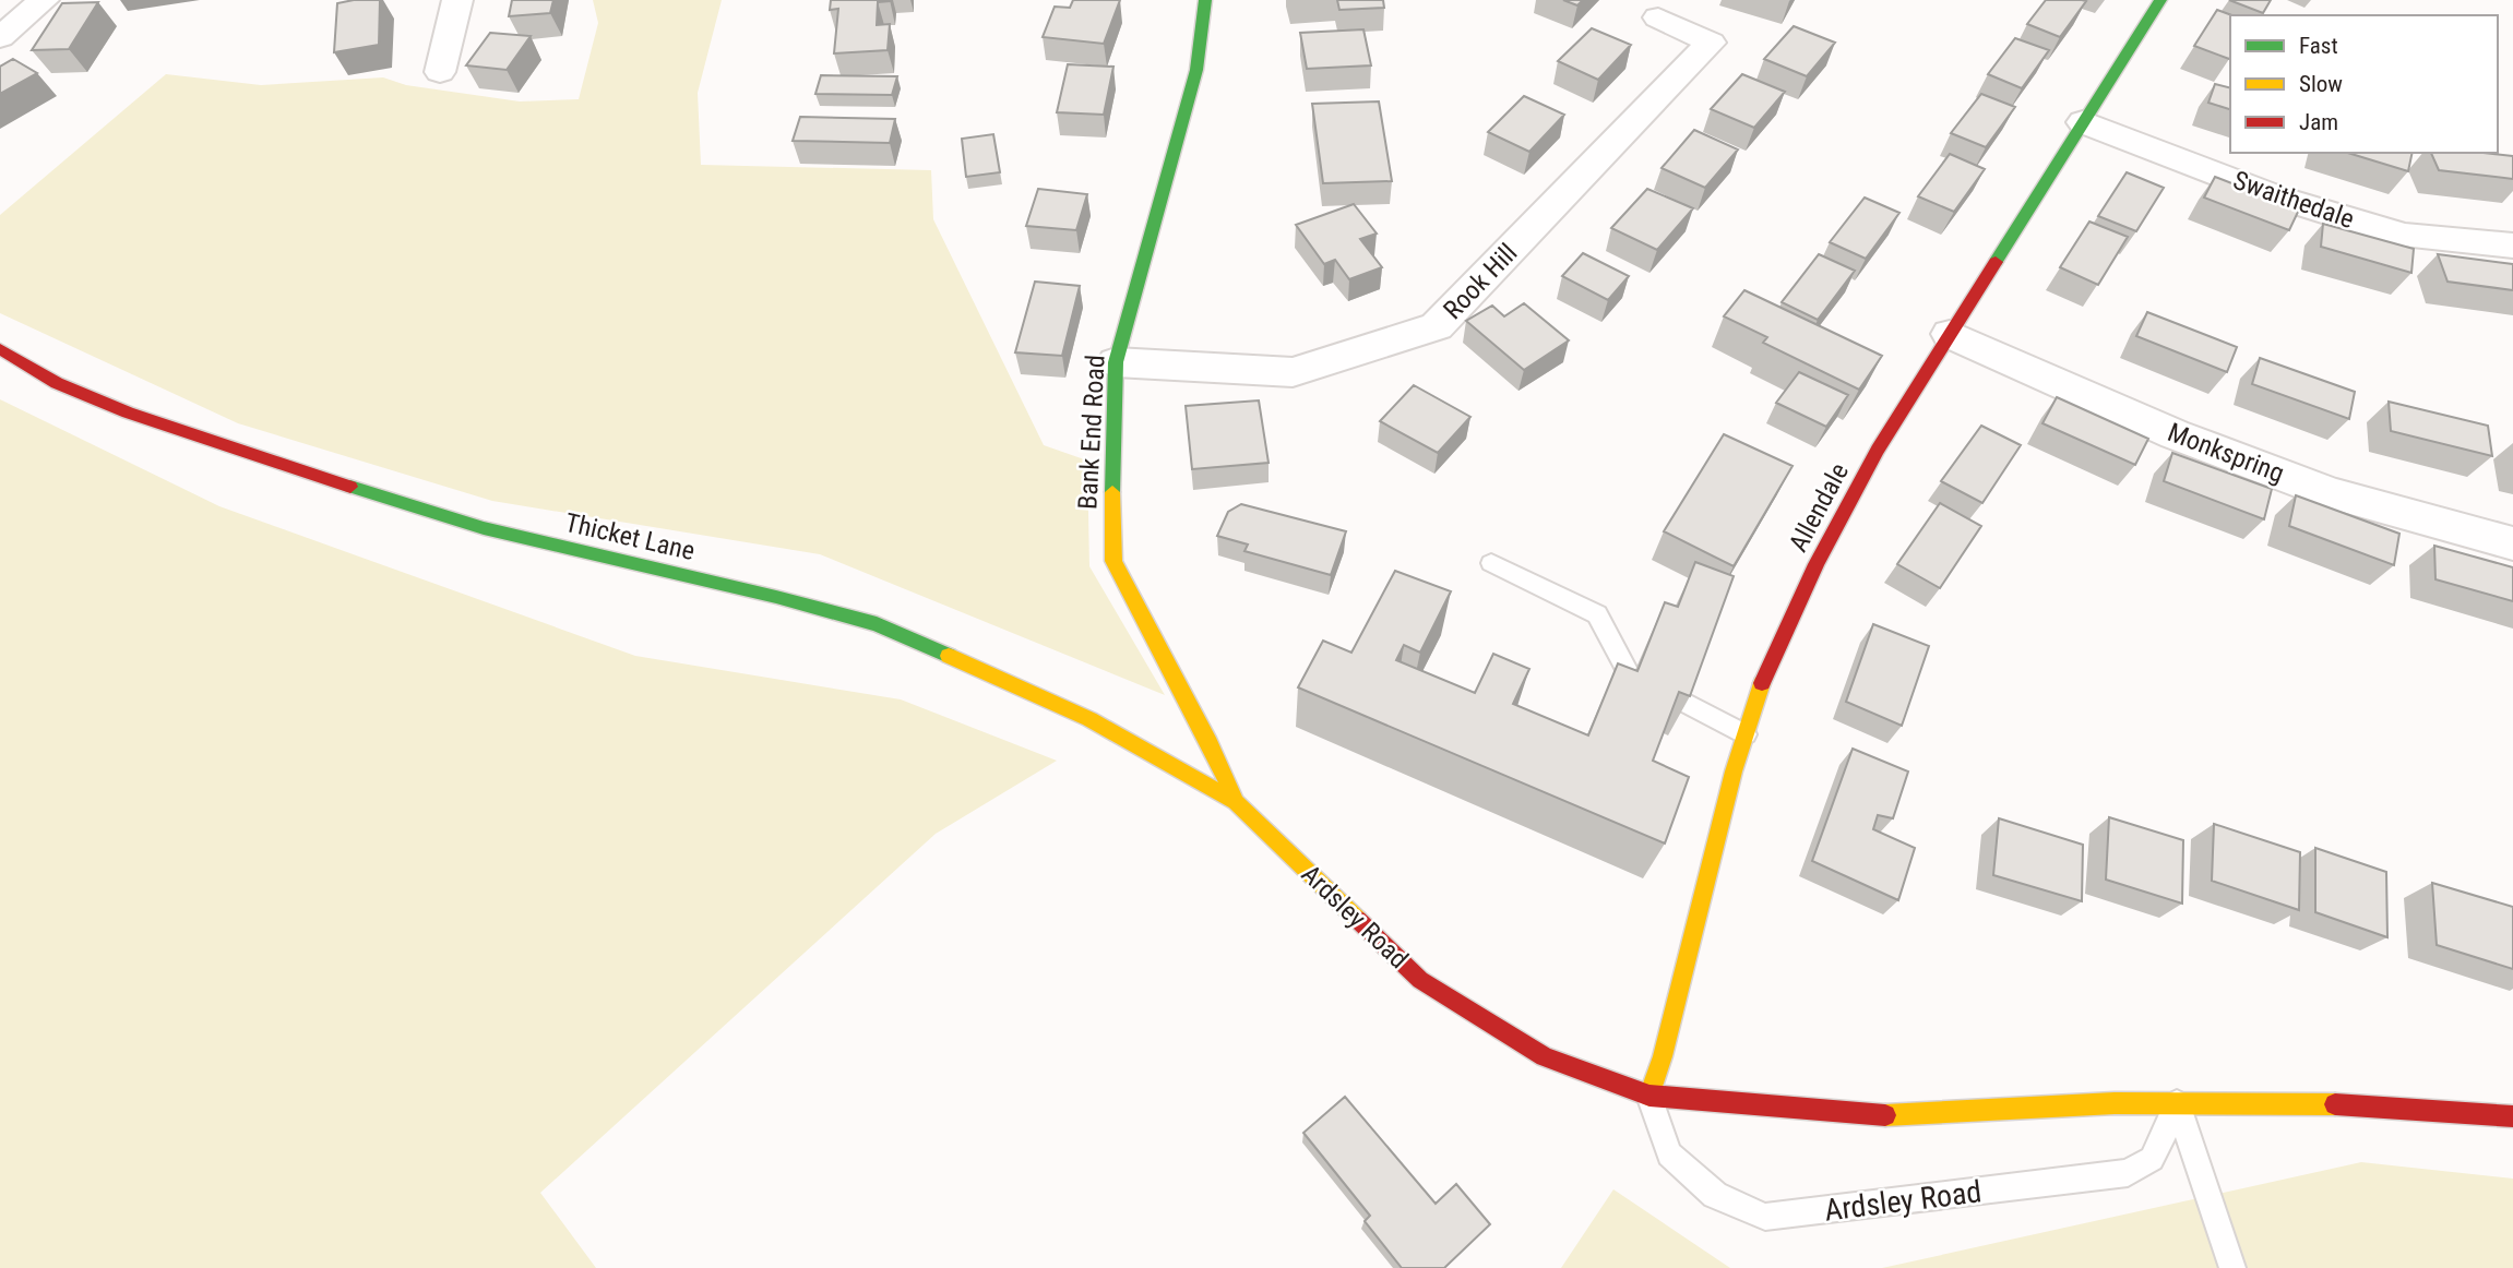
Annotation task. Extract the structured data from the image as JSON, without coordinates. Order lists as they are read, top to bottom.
{
  "streets": {
    "street": [
      "Swaithedale",
      "Rook Hill",
      "Bank End Road",
      "Monkspring",
      "Allendale",
      "Thicket Lane",
      "Ardsley Road"
    ]
  },
  "crossings": [
    ["Swaithedale", "Allendale"],
    ["Rook Hill", "Bank End Road"],
    ["Bank End Road", "Thicket Lane"],
    ["Bank End Road", "Ardsley Road"],
    ["Monkspring", "Allendale"],
    ["Allendale", "Ardsley Road"],
    ["Thicket Lane", "Ardsley Road"]
  ],
  "legend": ["Fast", "Slow", "Jam"]
}
